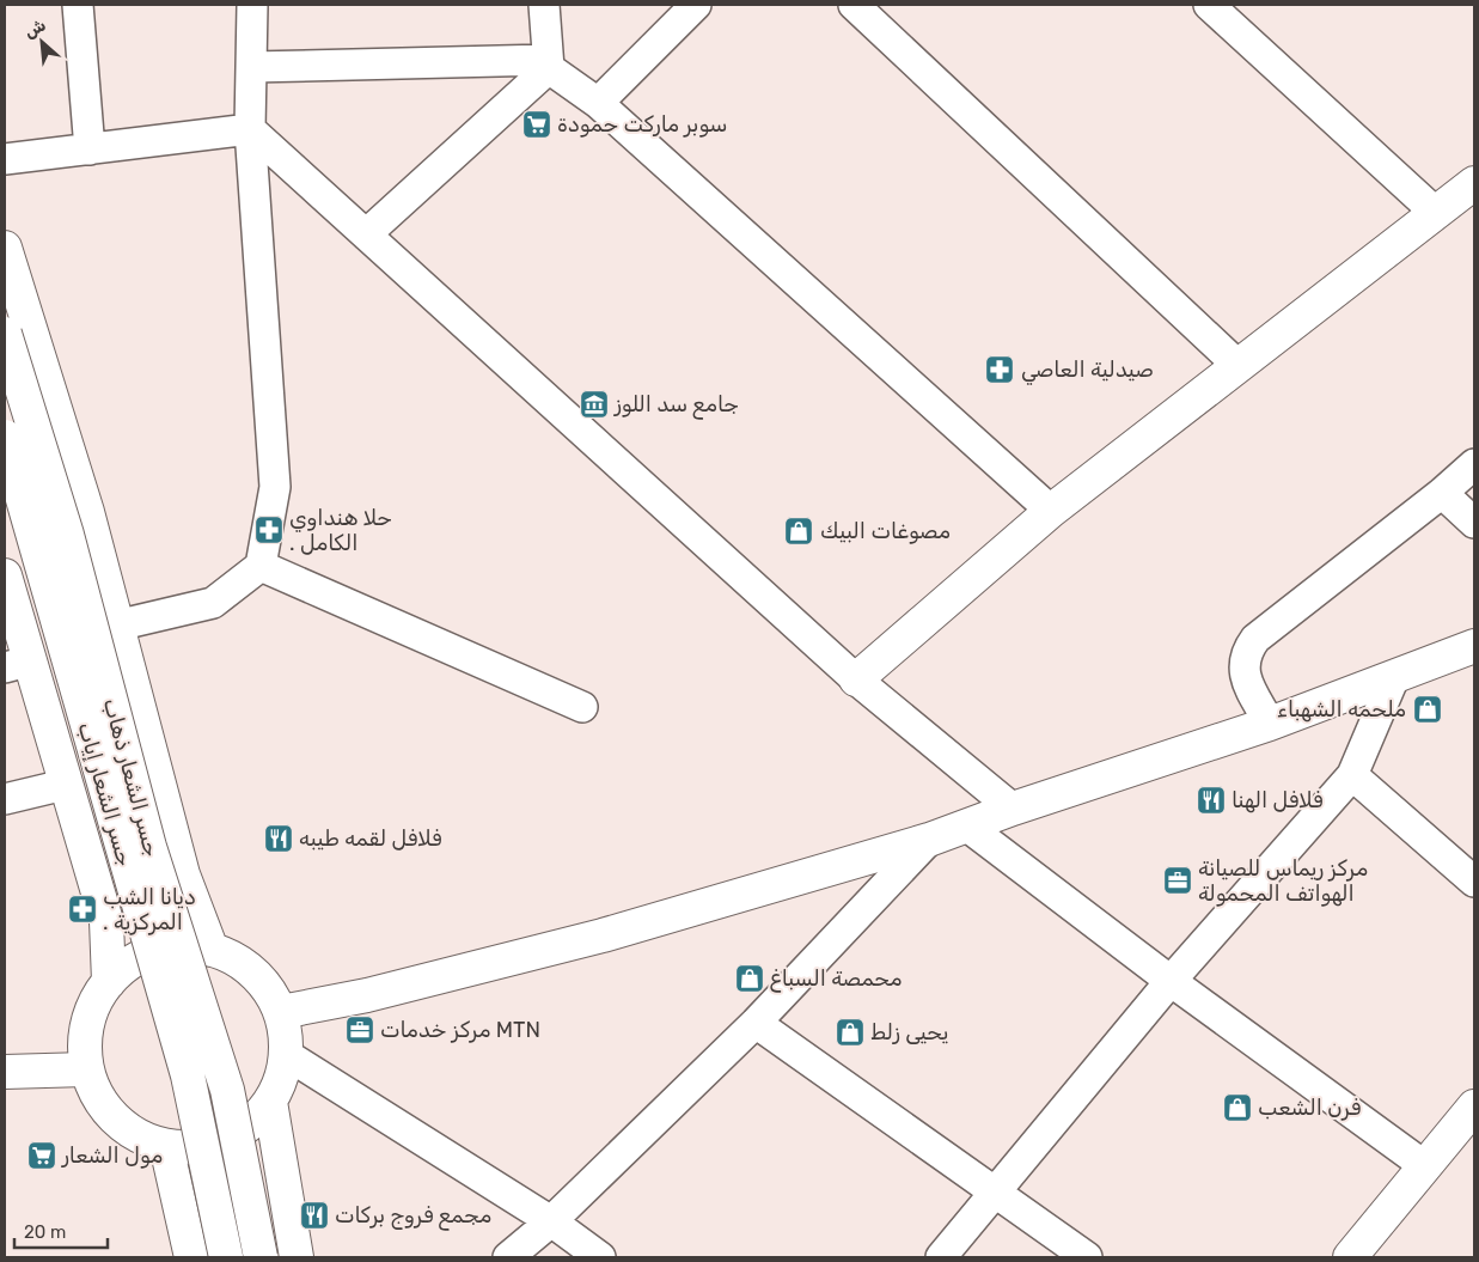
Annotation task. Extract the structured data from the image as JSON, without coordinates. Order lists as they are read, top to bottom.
{
  "streets": {
    "main road": ["جسر الشعار ذهاب", "جسر الشعار إياب"]
  },
  "places": {
    "supermarket": ["سوبر ماركت حمودة", "مول الشعار"],
    "pharmacy": ["صيدلية العاصي", "حلا هنداوي . الكامل", "ديانا الشب . المركزية"],
    "museum": ["جامع سد اللوز"],
    "shop": [
      "مصوغات البيك",
      "ملحمه الشهباء",
      "محمصة السباغ",
      "يحيى زلط",
      "فرن الشعب"
    ],
    "restaurant": ["فلافل الهنا", "فلافل لقمه طيبه", "مجمع فروج بركات"],
    "office": ["مركز ريماس للصيانة الهواتف المحمولة", "مركز خدمات MTN"]
  },
  "scale_bar": "20 m",
  "north": "top left"
}
